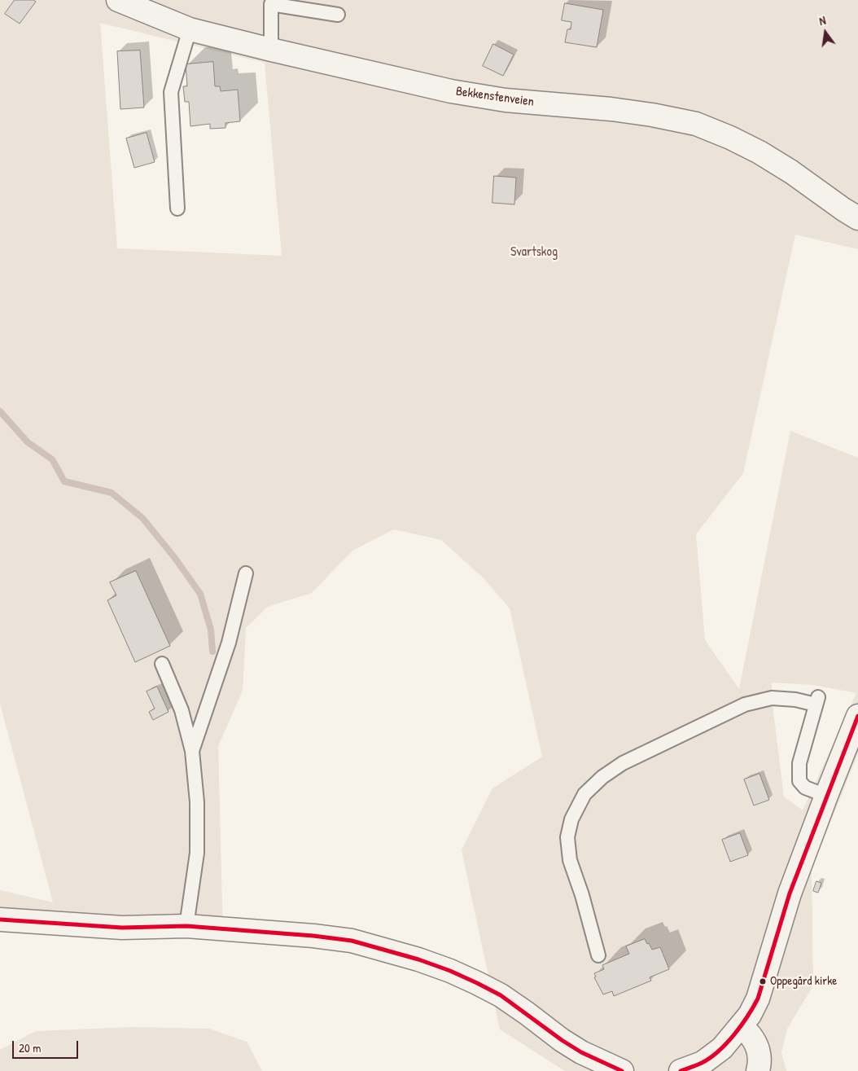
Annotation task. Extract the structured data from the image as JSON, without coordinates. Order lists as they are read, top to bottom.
{
  "streets": {
    "street": ["Bekkenstenveien"]
  },
  "parks": ["Svartskog"],
  "places": ["Oppegård kirke"],
  "scale_bar": "20 m",
  "north": "top"
}
